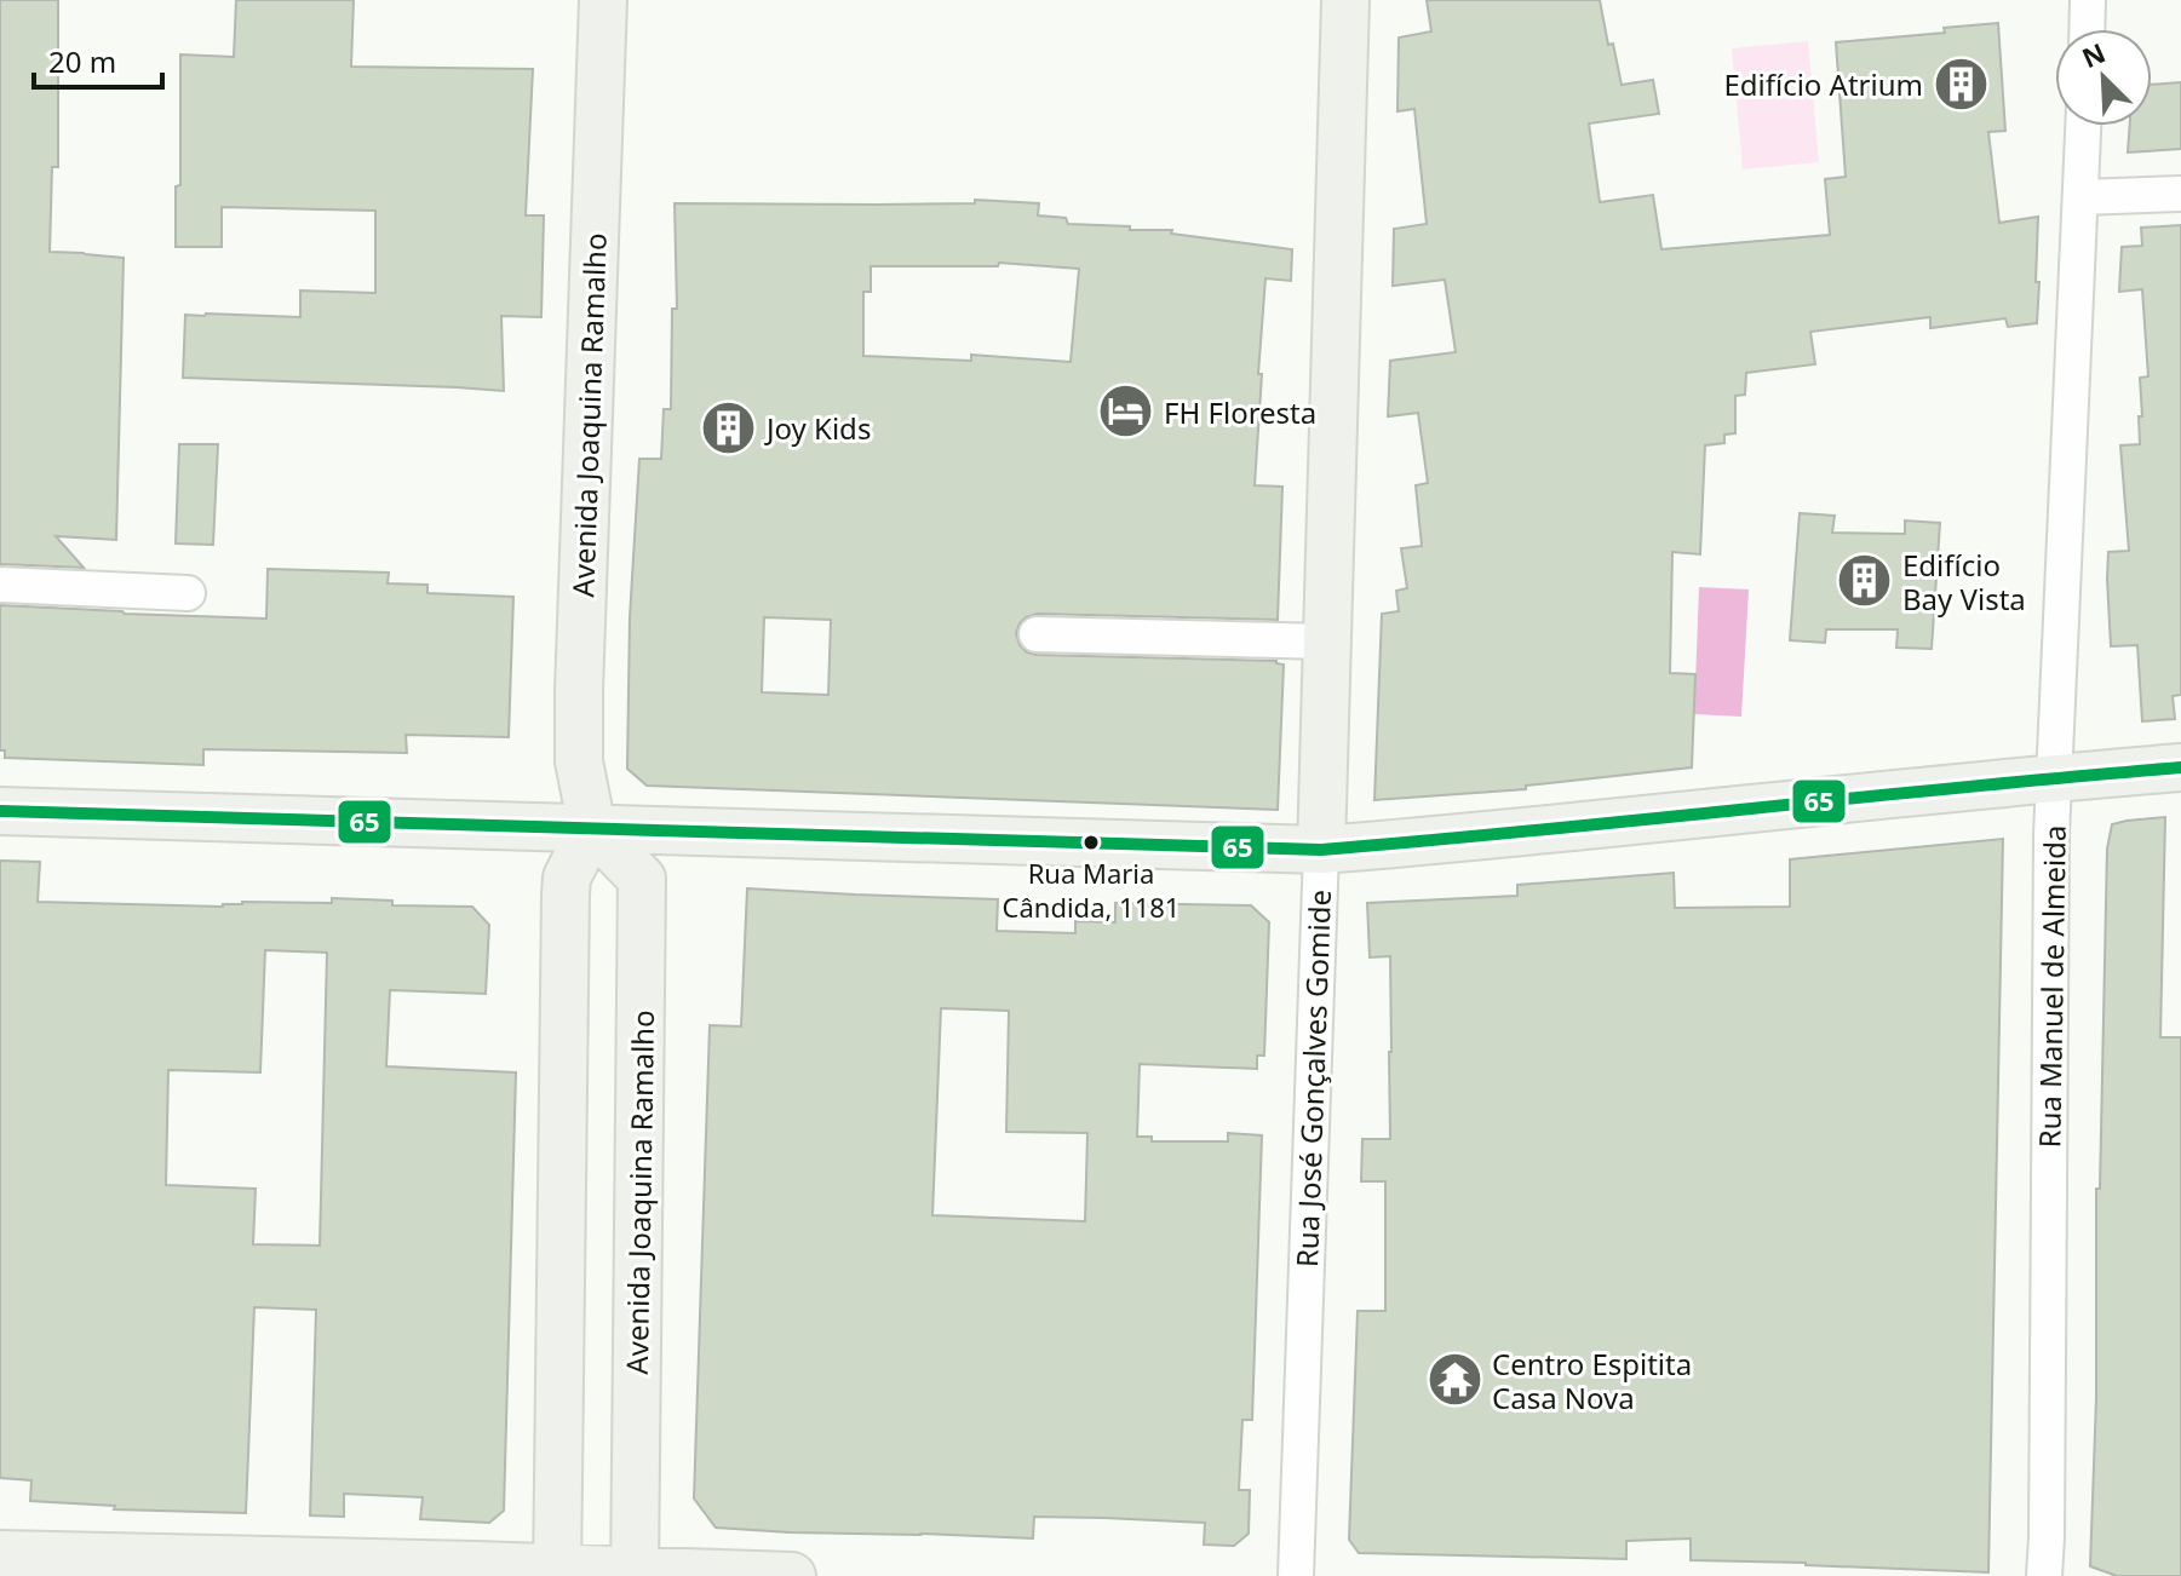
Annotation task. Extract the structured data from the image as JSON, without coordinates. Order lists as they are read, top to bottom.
{
  "streets": {
    "main road": ["Avenida Joaquina Ramalho", "Rua José Gonçalves Gomide"],
    "street": ["Rua Manuel de Almeida"]
  },
  "places": {
    "building": ["Edifício Atrium", "Joy Kids", "Edifício Bay Vista"],
    "hotel": ["FH Floresta"],
    "other": ["Rua Maria Cândida, 1181"],
    "temple": ["Centro Espitita Casa Nova"]
  },
  "lines": ["transit line 65"],
  "scale_bar": "20 m",
  "north": "top left"
}
